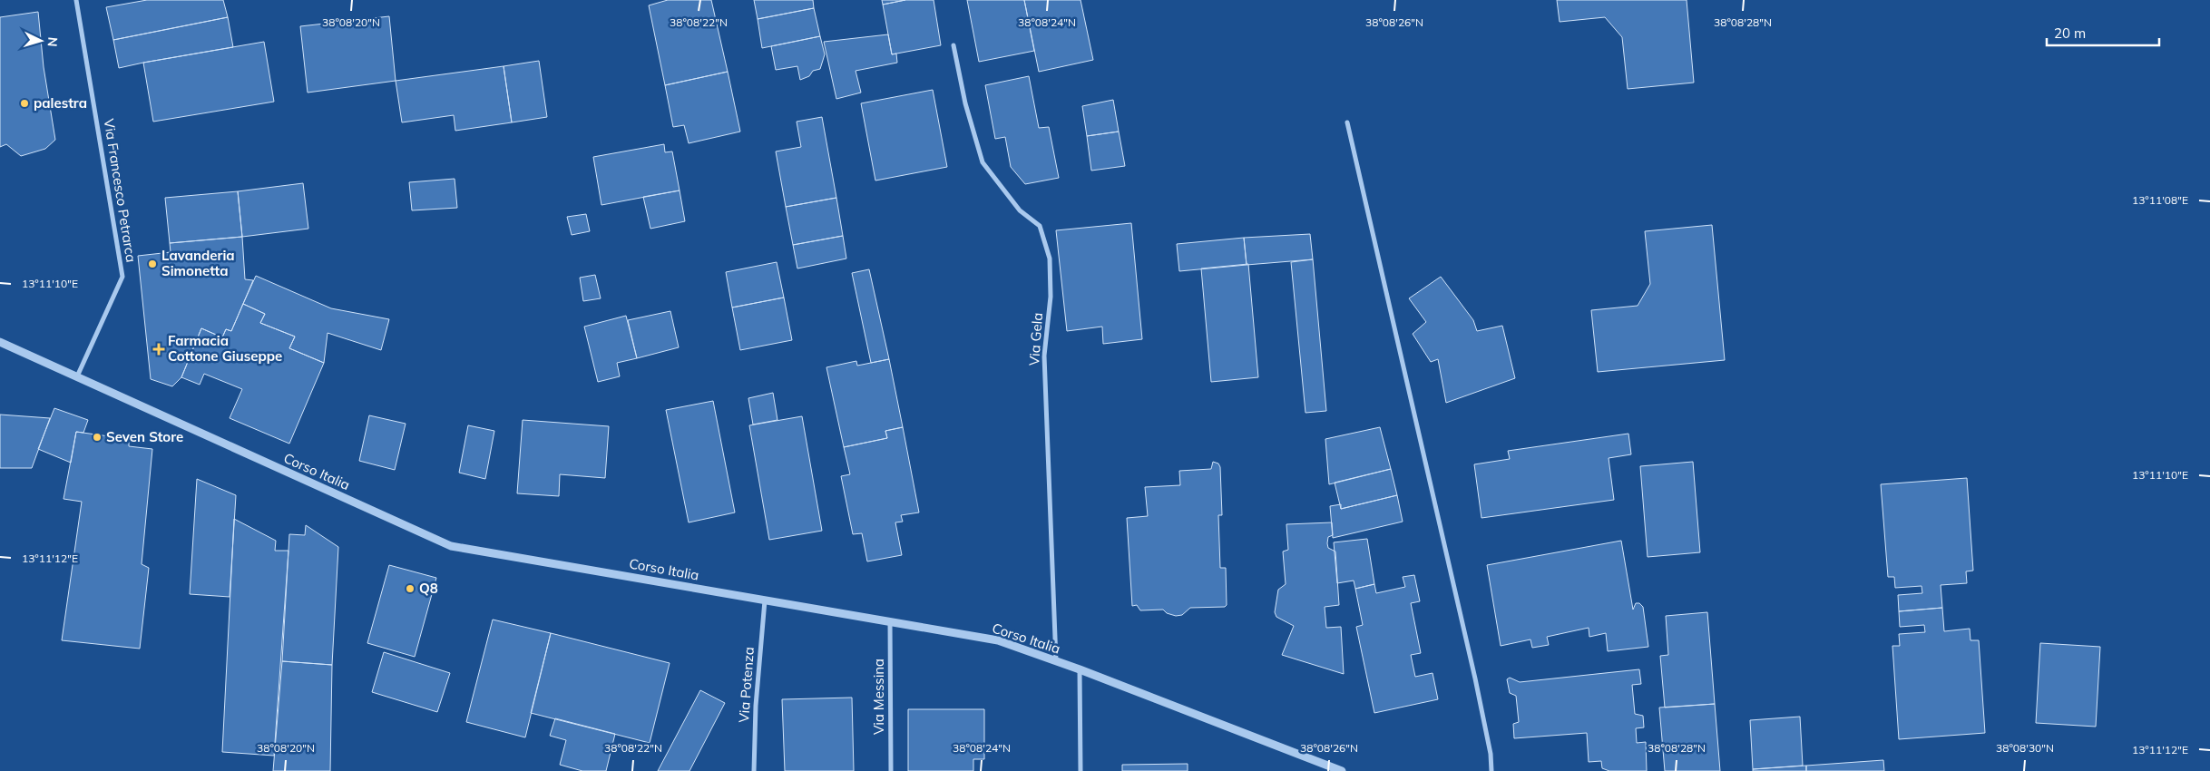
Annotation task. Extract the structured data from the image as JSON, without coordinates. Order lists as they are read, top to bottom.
{
  "streets": {
    "street": [
      "Via Francesco Petrarca",
      "Via Gela",
      "Corso Italia",
      "Via Potenza",
      "Via Messina"
    ]
  },
  "crossings": [
    ["Via Francesco Petrarca", "Corso Italia"],
    ["Via Gela", "Corso Italia"],
    ["Corso Italia", "Via Potenza"],
    ["Corso Italia", "Via Messina"]
  ],
  "places": {
    "other": [
      "palestra",
      "Lavanderia Simonetta",
      "Seven Store",
      "Q8"
    ],
    "health": ["Farmacia Cottone Giuseppe"]
  },
  "scale_bar": "20 m",
  "north": "right",
  "coordinates": [
    "38°08'20\"N",
    "38°08'22\"N",
    "38°08'24\"N",
    "38°08'26\"N",
    "38°08'28\"N",
    "13°11'08\"E",
    "13°11'10\"E",
    "13°11'12\"E",
    "38°08'30\"N"
  ]
}
